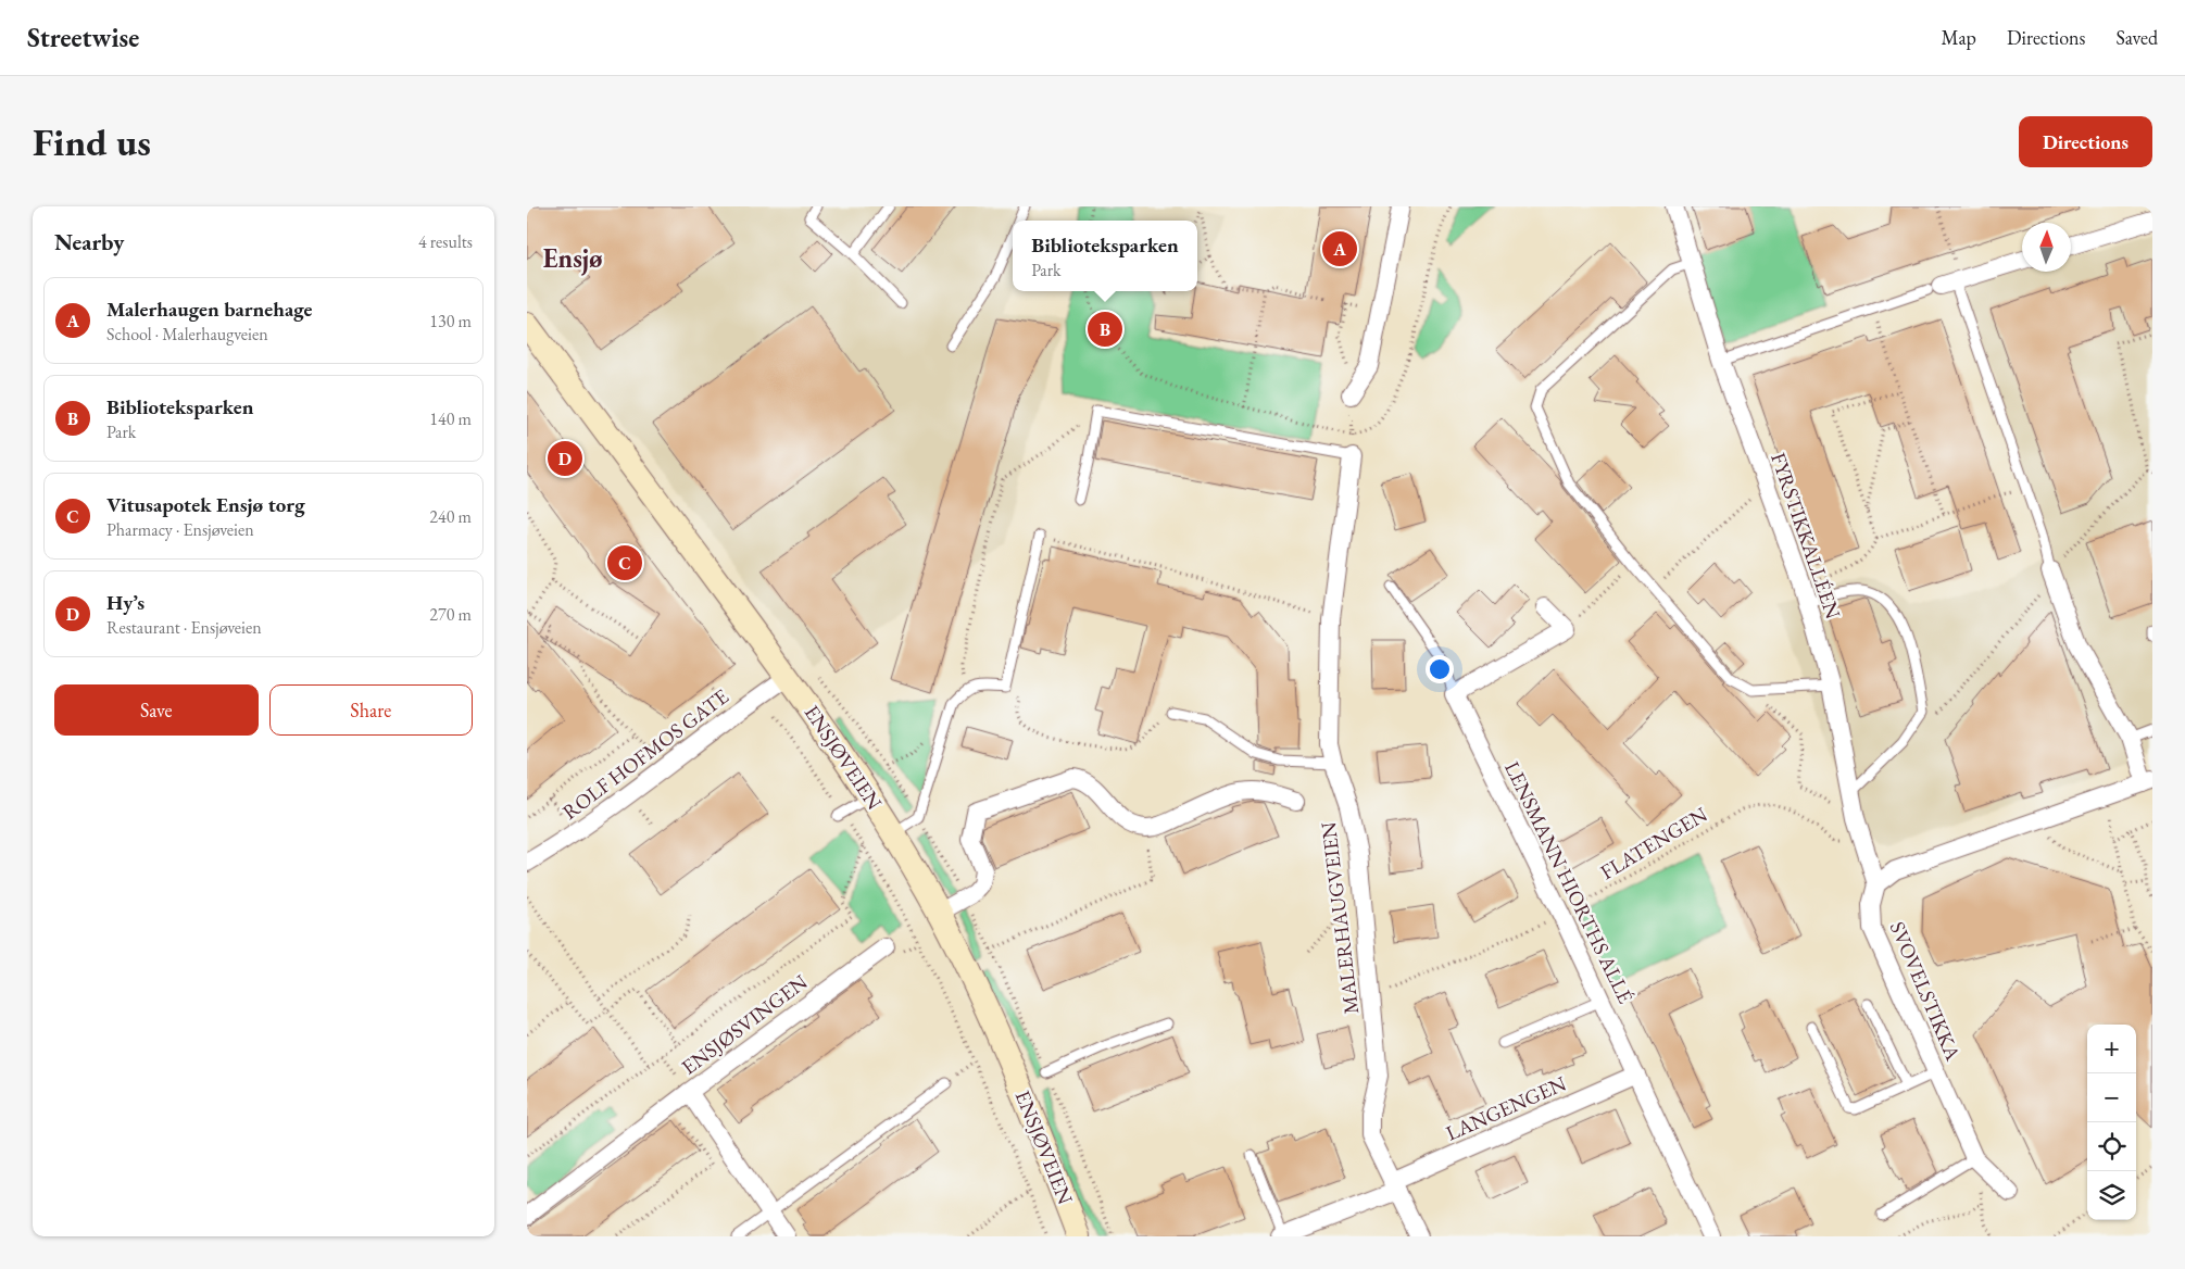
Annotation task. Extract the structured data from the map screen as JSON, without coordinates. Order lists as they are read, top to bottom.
{
  "streets": {
    "main road": ["ENSJØVEIEN"],
    "street": [
      "FYRSTIKKALLÉEN",
      "ROLF HOFMOS GATE",
      "LENSMANN HIORTHS ALLÉ",
      "MALERHAUGVEIEN",
      "SVOVELSTIKKA",
      "ENSJØSVINGEN",
      "LANGENGEN"
    ],
    "path": ["FLATENGEN"]
  },
  "crossings": [
    ["FYRSTIKKALLÉEN", "FLATENGEN"],
    ["FYRSTIKKALLÉEN", "SVOVELSTIKKA"],
    ["ROLF HOFMOS GATE", "ENSJØVEIEN"],
    ["FLATENGEN", "LENSMANN HIORTHS ALLÉ"],
    ["FLATENGEN", "MALERHAUGVEIEN"],
    ["LENSMANN HIORTHS ALLÉ", "LANGENGEN"],
    ["MALERHAUGVEIEN", "LANGENGEN"]
  ],
  "districts": ["Ensjø"],
  "north": "top",
  "page": {
    "header": "Streetwise",
    "nav": ["Map", "Directions", "Saved"],
    "buttons": [
      "Directions",
      ["Save", "Share"]
    ],
    "title": "Find us",
    "heading": ["Nearby", "4 results"],
    "popup": ["Biblioteksparken", "Park"],
    "pins": [
      "A",
      "B",
      "D",
      "C"
    ],
    "list": [
      {
        "mark": "A",
        "name": "Malerhaugen barnehage",
        "note": "School · Malerhaugveien",
        "value": "130 m"
      },
      {
        "mark": "B",
        "name": "Biblioteksparken",
        "note": "Park",
        "value": "140 m"
      },
      {
        "mark": "C",
        "name": "Vitusapotek Ensjø torg",
        "note": "Pharmacy · Ensjøveien",
        "value": "240 m"
      },
      {
        "mark": "D",
        "name": "Hy’s",
        "note": "Restaurant · Ensjøveien",
        "value": "270 m"
      }
    ],
    "map_buttons": ["+", "−"]
  }
}
